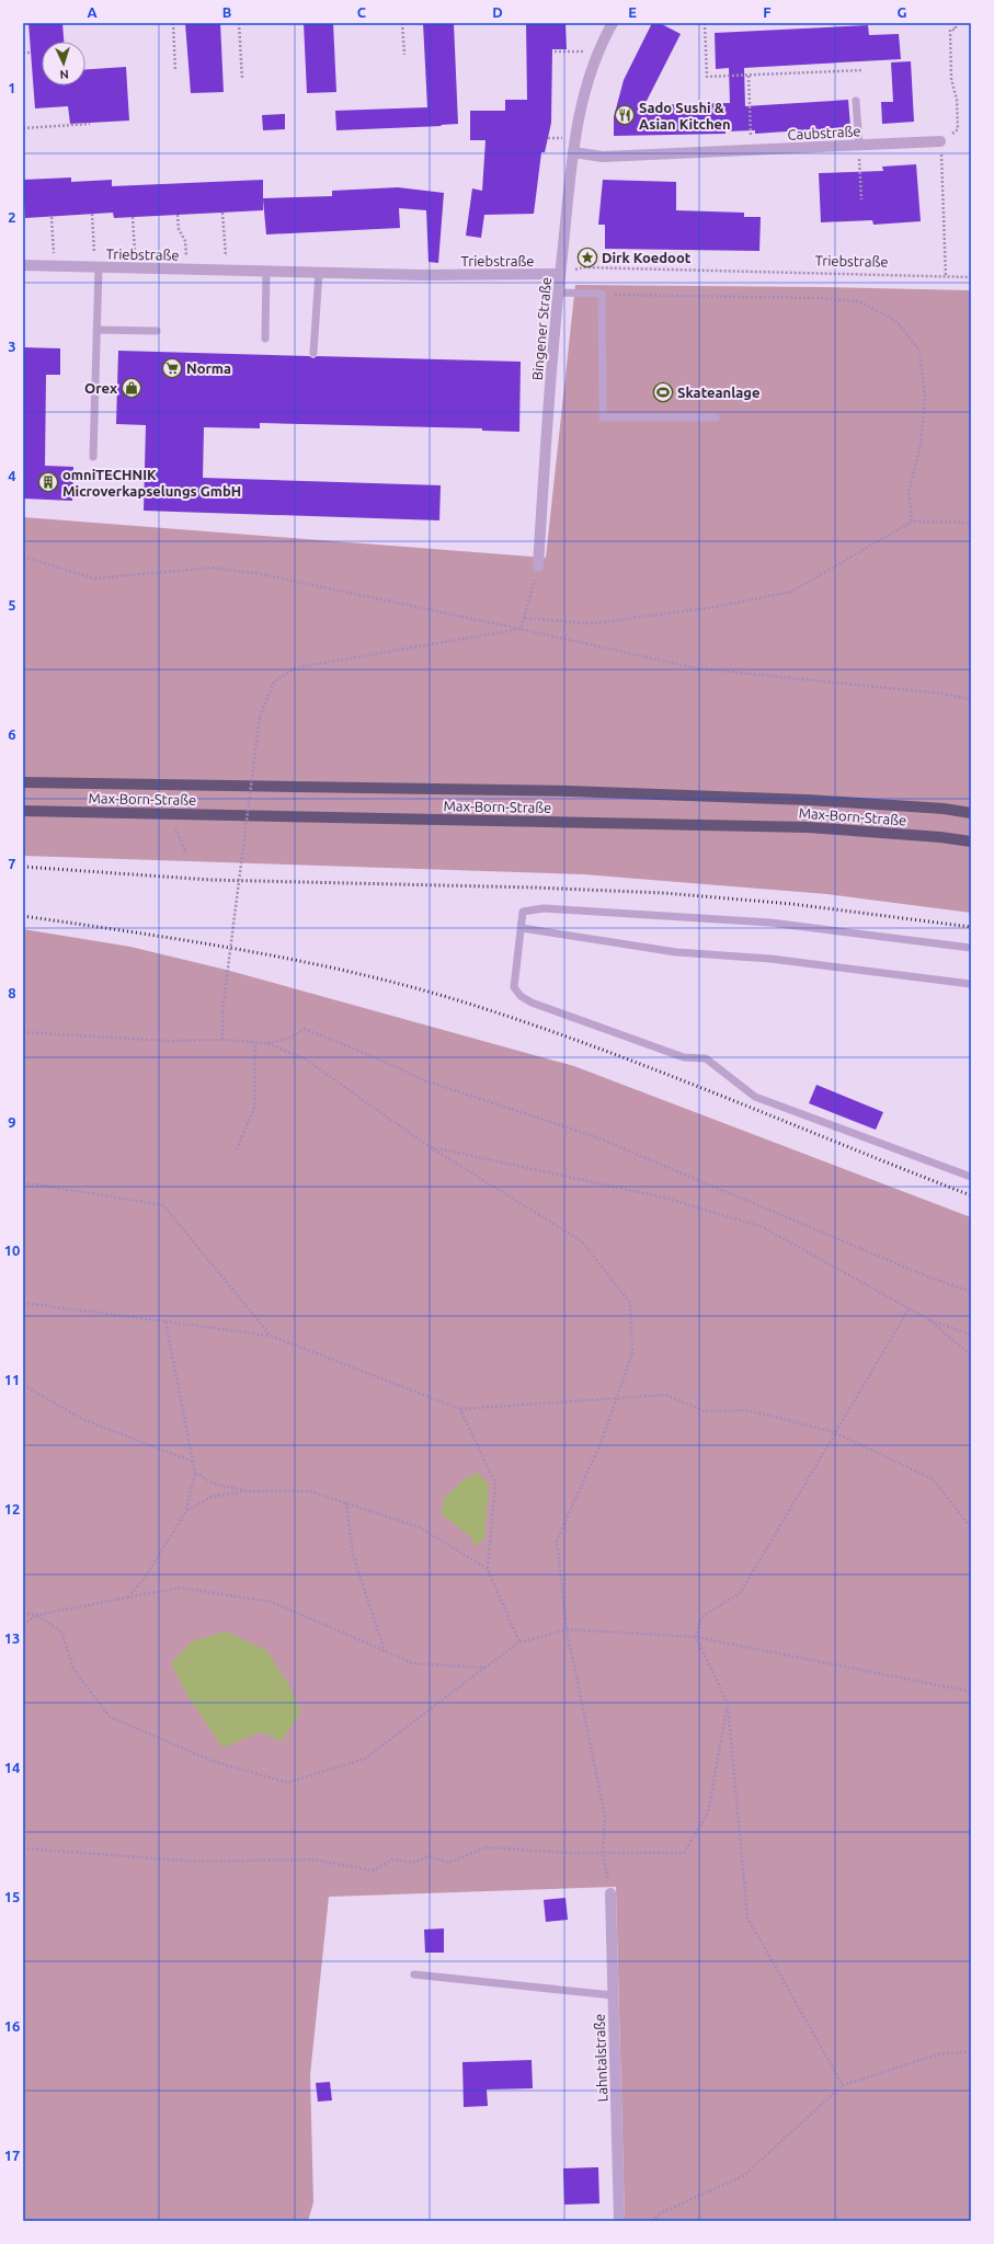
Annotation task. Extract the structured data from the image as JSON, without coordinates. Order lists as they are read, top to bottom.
{
  "streets": {
    "main road": ["Max-Born-Straße"],
    "street": [
      "Caubstraße",
      "Triebstraße",
      "Bingener Straße",
      "Lahntalstraße"
    ]
  },
  "crossings": [
    ["Caubstraße", "Bingener Straße"],
    ["Triebstraße", "Bingener Straße"]
  ],
  "places": {
    "restaurant": ["Sado Sushi & Asian Kitchen"],
    "place": ["Dirk Koedoot"],
    "supermarket": ["Norma"],
    "shop": ["Orex"],
    "sports": ["Skateanlage"],
    "building": ["omniTECHNIK Microverkapselungs GmbH"]
  },
  "north": "bottom",
  "grid": {
    "columns": [
      "A",
      "B",
      "C",
      "D",
      "E",
      "F",
      "G"
    ],
    "rows": [
      "1",
      "2",
      "3",
      "4",
      "5",
      "6",
      "7",
      "8",
      "9",
      "10",
      "11",
      "12",
      "13",
      "14",
      "15",
      "16",
      "17"
    ]
  }
}
